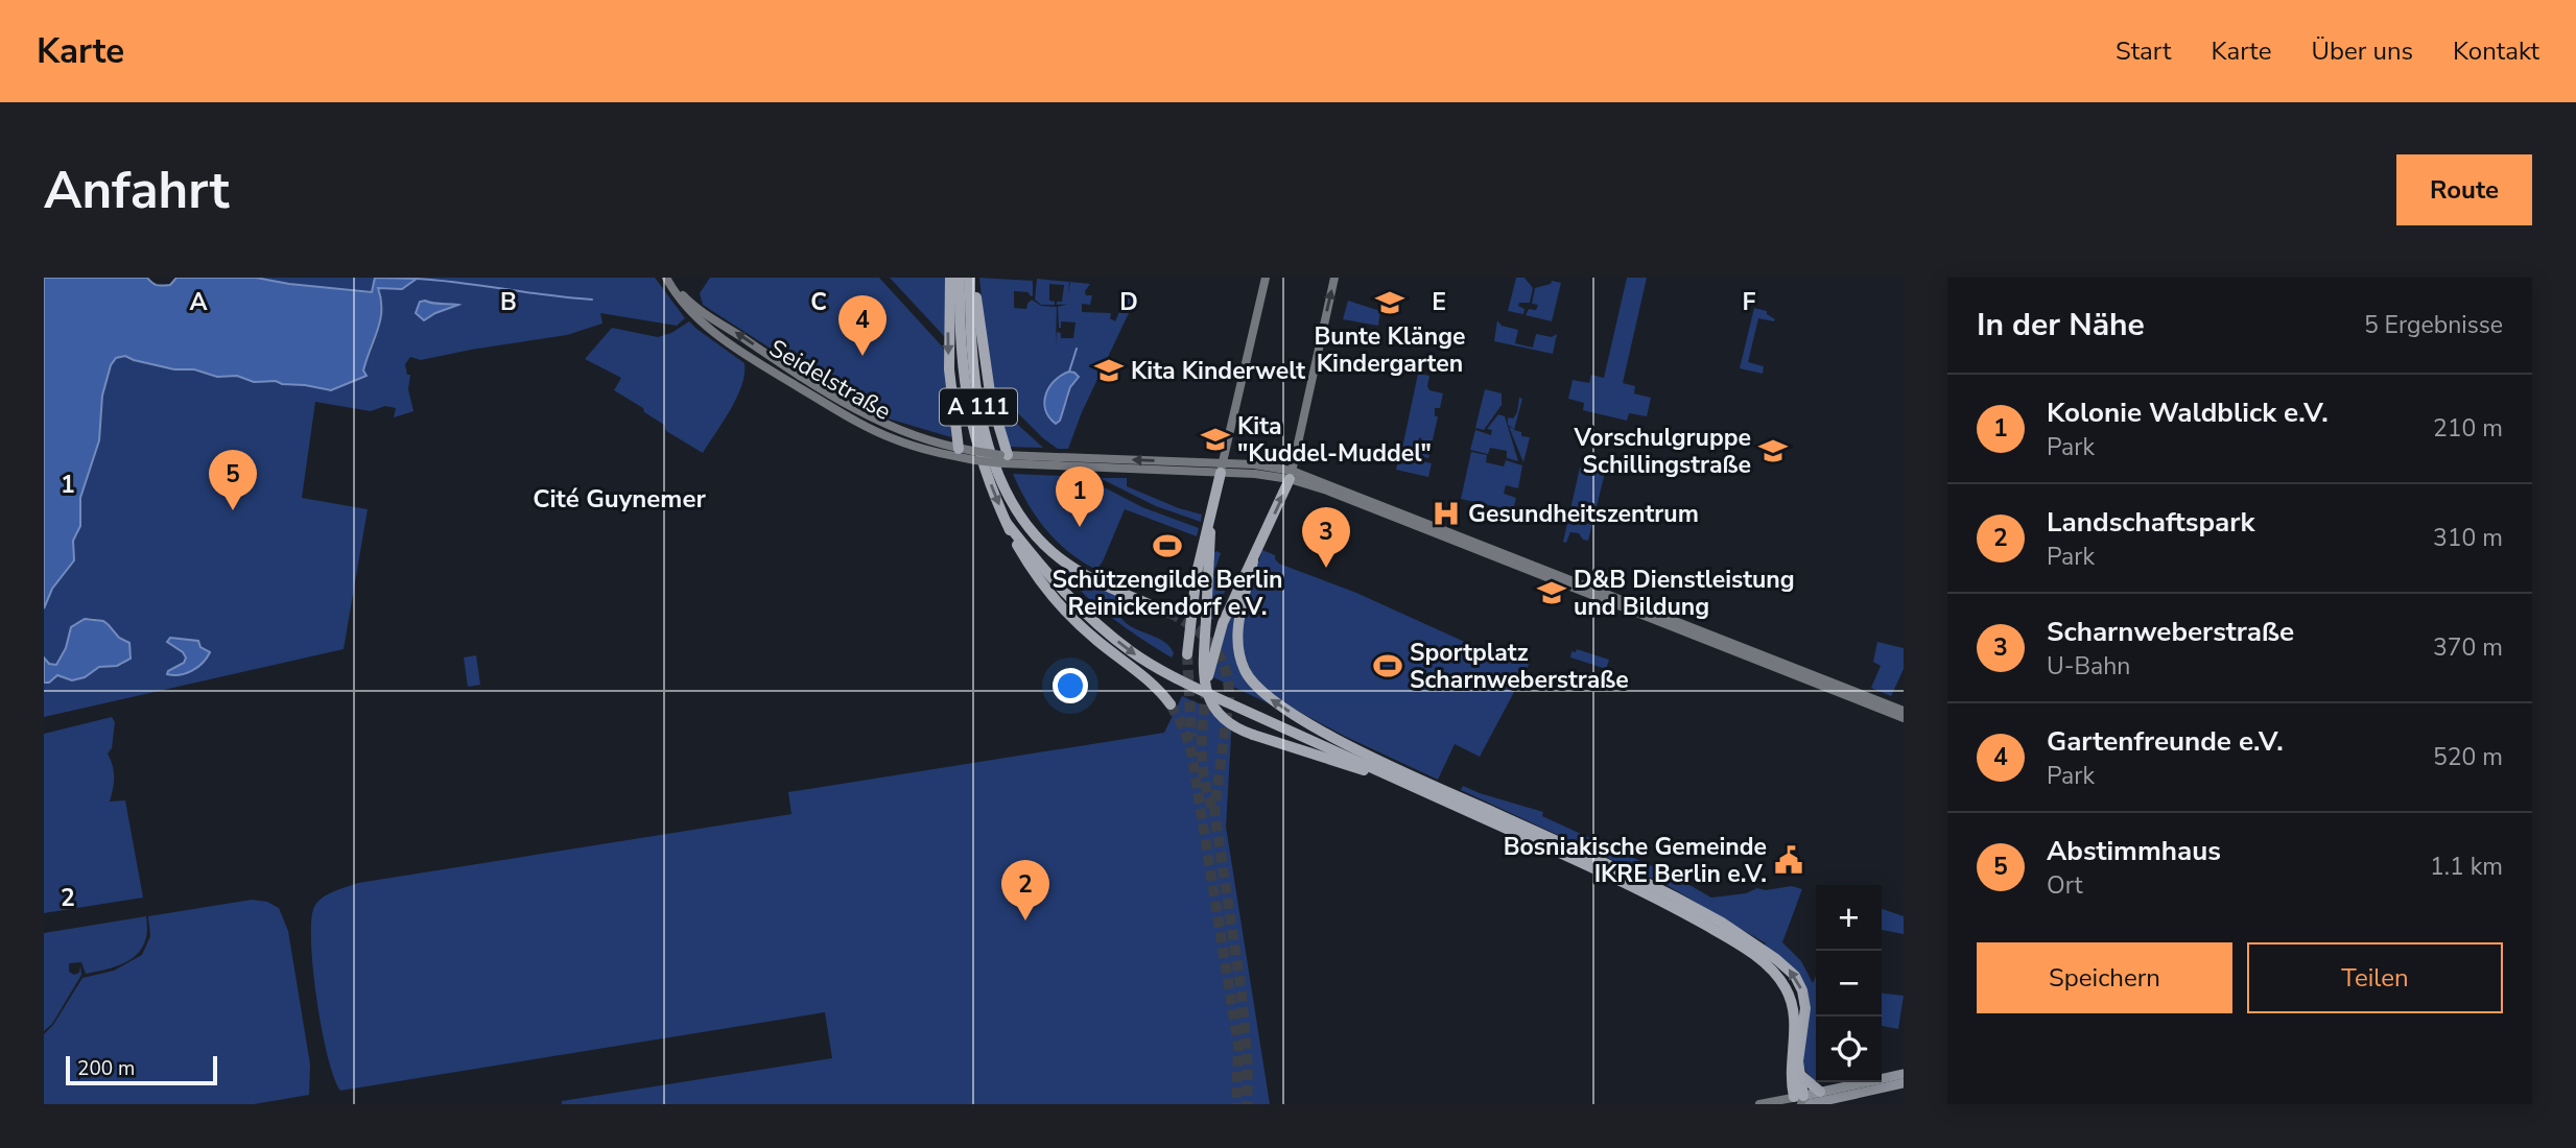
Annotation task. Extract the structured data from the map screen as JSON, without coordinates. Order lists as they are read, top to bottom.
{
  "streets": {
    "highway": ["A 111"],
    "main road": ["Seidelstraße"]
  },
  "districts": ["Cité Guynemer"],
  "places": {
    "school or university": [
      "Bunte Klänge Kindergarten",
      "Kita Kinderwelt",
      "Kita \"Kuddel-Muddel\"",
      "Vorschulgruppe Schillingstraße",
      "D&B Dienstleistung und Bildung"
    ],
    "hospital": ["Gesundheitszentrum"],
    "sports": ["Schützengilde Berlin Reinickendorf e.V.", "Sportplatz Scharnweberstraße"],
    "public building": ["Bosniakische Gemeinde IKRE Berlin e.V."]
  },
  "scale_bar": "200 m",
  "page": {
    "header": "Karte",
    "nav": [
      "Start",
      "Karte",
      "Über uns",
      "Kontakt"
    ],
    "buttons": [
      "Route",
      ["Speichern", "Teilen"]
    ],
    "title": "Anfahrt",
    "heading": ["In der Nähe", "5 Ergebnisse"],
    "pins": [
      "4",
      "5",
      "1",
      "3",
      "2"
    ],
    "list": [
      {
        "mark": "1",
        "name": "Kolonie Waldblick e.V.",
        "note": "Park",
        "value": "210 m"
      },
      {
        "mark": "2",
        "name": "Landschaftspark",
        "note": "Park",
        "value": "310 m"
      },
      {
        "mark": "3",
        "name": "Scharnweberstraße",
        "note": "U-Bahn",
        "value": "370 m"
      },
      {
        "mark": "4",
        "name": "Gartenfreunde e.V.",
        "note": "Park",
        "value": "520 m"
      },
      {
        "mark": "5",
        "name": "Abstimmhaus",
        "note": "Ort",
        "value": "1.1 km"
      }
    ],
    "map_buttons": ["+", "−"],
    "scale": "200 m"
  },
  "grid": {
    "columns": [
      "A",
      "B",
      "C",
      "D",
      "E",
      "F"
    ],
    "rows": ["1", "2"]
  }
}
